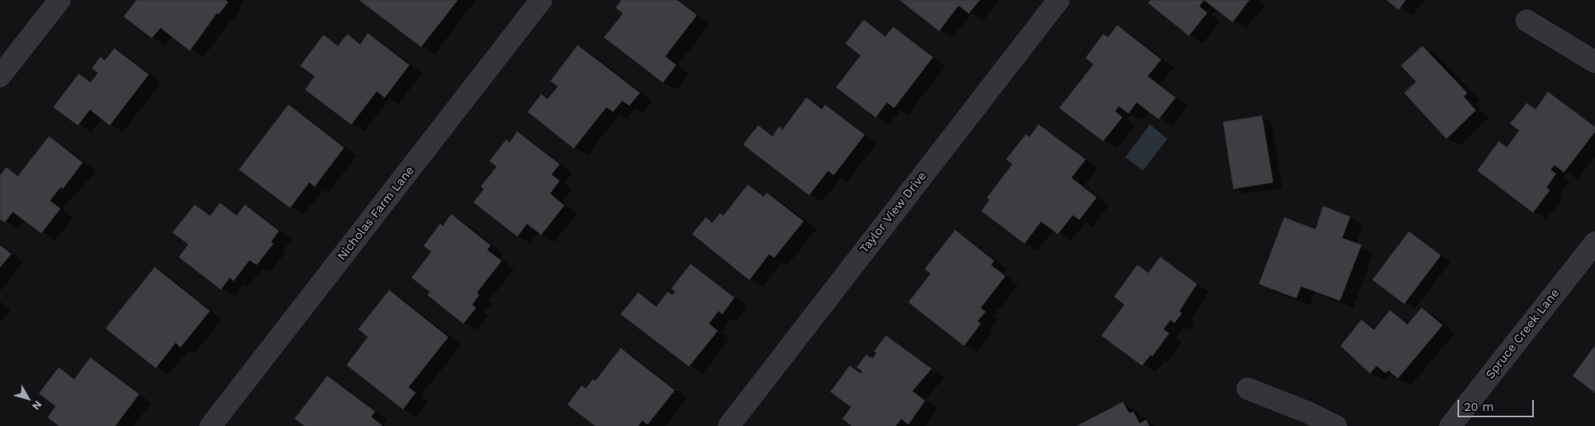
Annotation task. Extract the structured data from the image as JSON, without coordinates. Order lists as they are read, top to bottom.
{
  "streets": {
    "street": ["Taylor View Drive", "Nicholas Farm Lane", "Spruce Creek Lane"]
  },
  "scale_bar": "20 m",
  "north": "bottom right"
}
